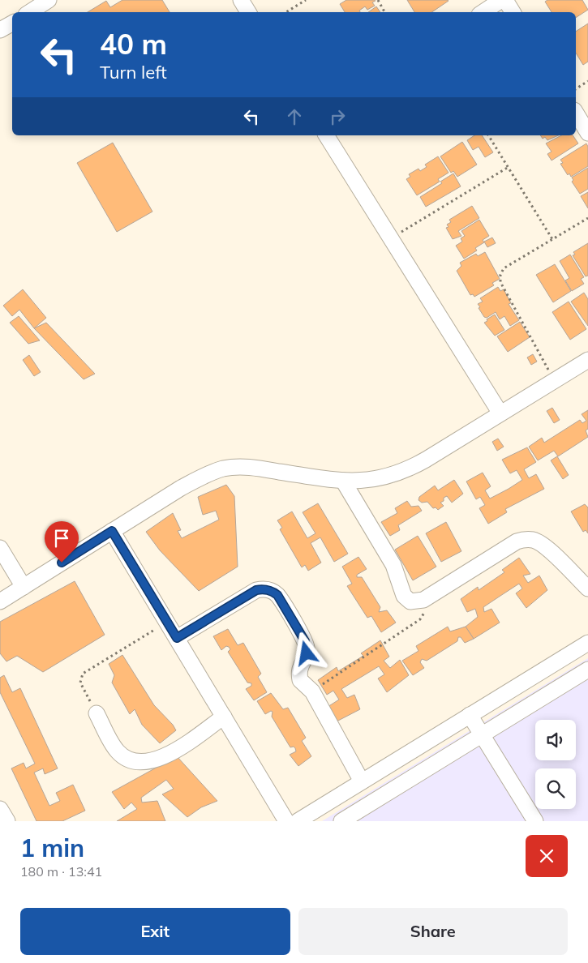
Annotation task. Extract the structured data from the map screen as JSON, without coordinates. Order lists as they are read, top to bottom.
{
  "page": {
    "turn": ["40 m", "Turn left"],
    "heading": ["1 min", "180 m · 13:41"],
    "buttons": ["Exit", "Share"]
  }
}
